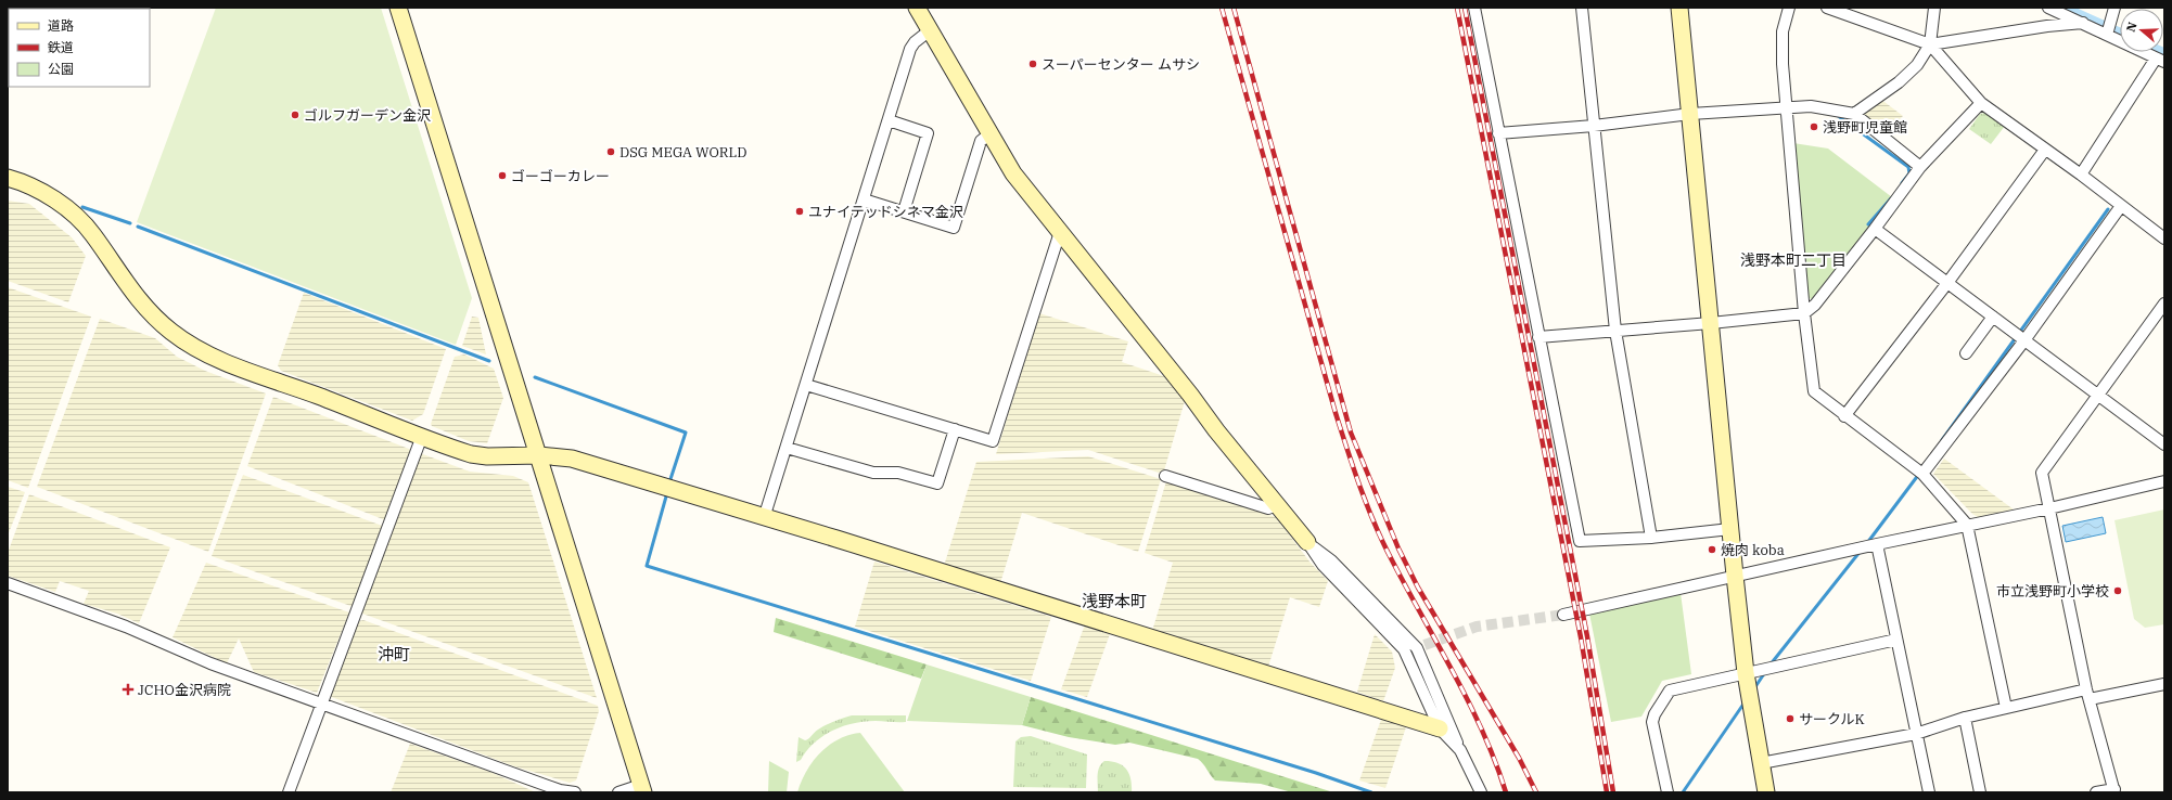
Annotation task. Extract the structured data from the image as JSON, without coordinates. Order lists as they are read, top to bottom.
{
  "districts": ["浅野本町二丁目", "浅野本町", "沖町"],
  "places": {
    "other": [
      "スーパーセンター ムサシ",
      "ゴルフガーデン金沢",
      "浅野町児童館",
      "DSG MEGA WORLD",
      "ゴーゴーカレー",
      "ユナイテッドシネマ金沢",
      "焼肉 koba",
      "市立浅野町小学校",
      "サークルK"
    ],
    "health": ["JCHO金沢病院"]
  },
  "legend": ["道路", "鉄道", "公園"],
  "north": "left"
}
